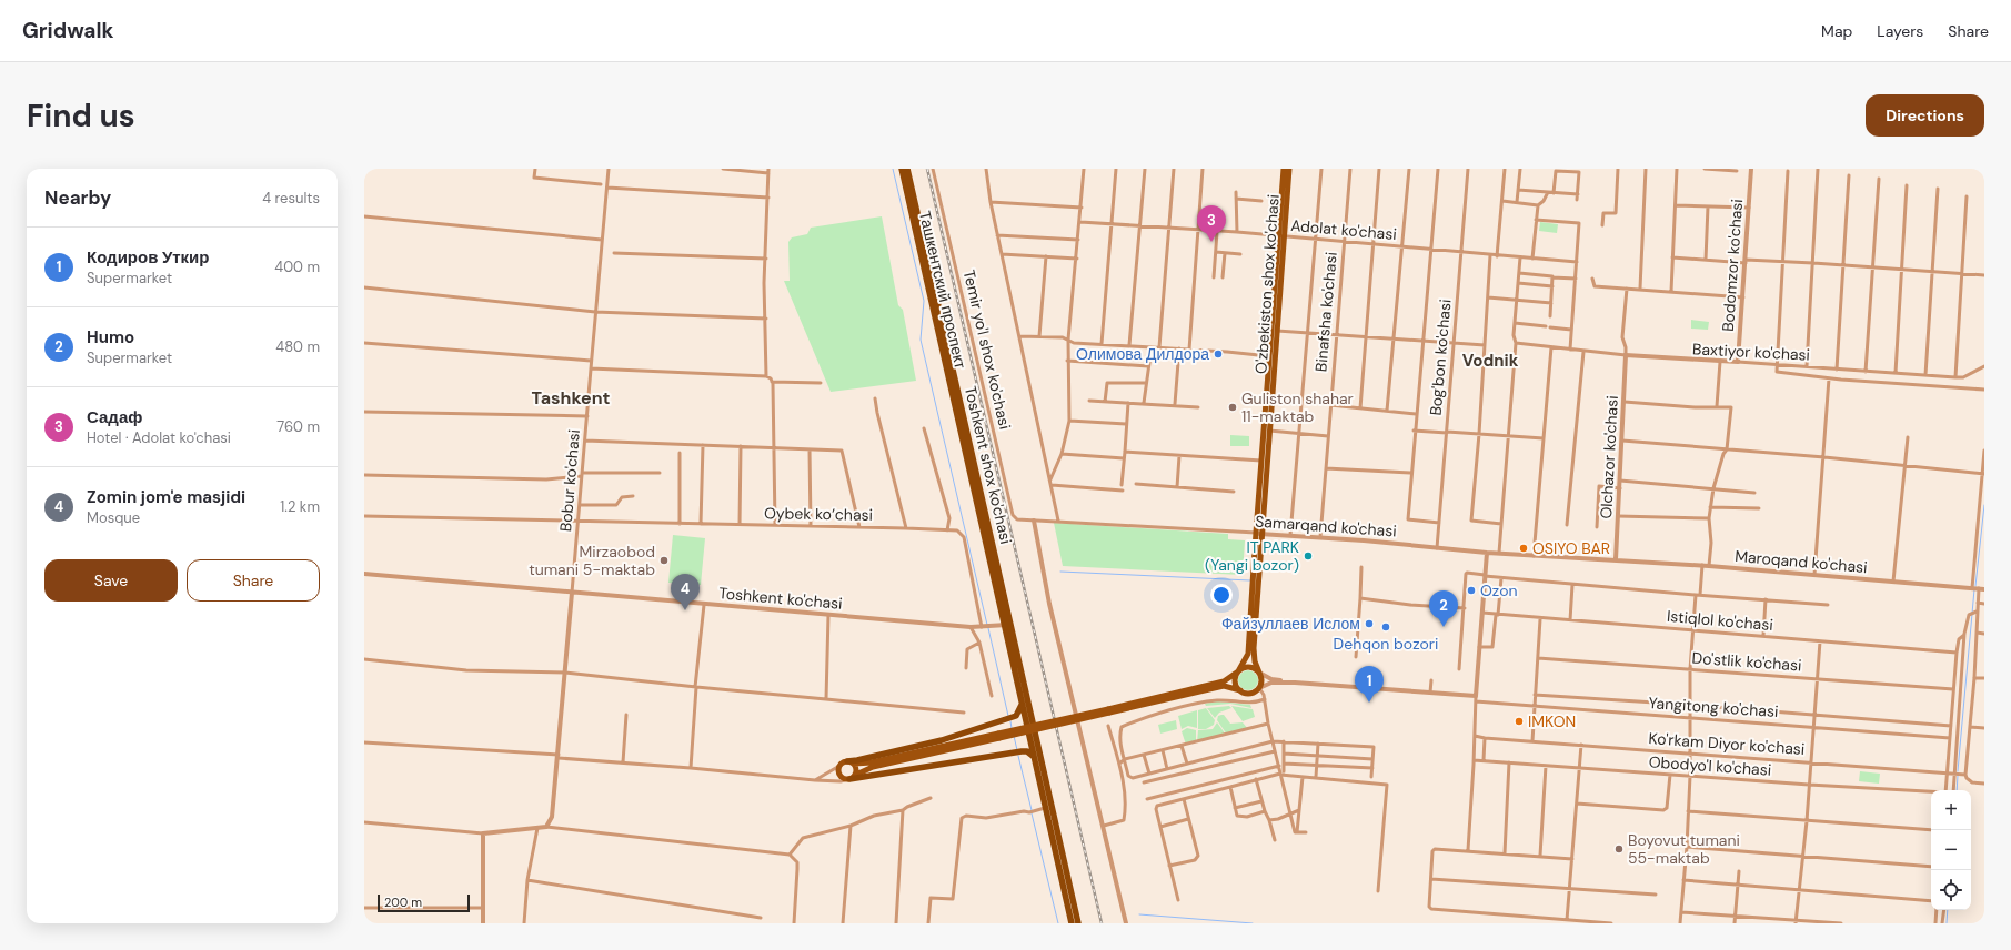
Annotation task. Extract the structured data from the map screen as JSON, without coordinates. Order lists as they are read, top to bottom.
{
  "streets": {
    "highway": ["Ташкентский проспект", "Toshkent shox ko'chasi"],
    "main road": ["O'zbekiston shox ko'chasi"],
    "street": [
      "Adolat ko'chasi",
      "Bodomzor ko'chasi",
      "Binafsha ko'chasi",
      "Temir yo'l shox ko'chasi",
      "Baxtiyor ko'chasi",
      "Bog'bon ko'chasi",
      "Olchazor ko'chasi",
      "Bobur ko'chasi",
      "Oybek ko’chasi",
      "Samarqand ko'chasi",
      "Maroqand ko'chasi",
      "Toshkent ko'chasi",
      "Istiqlol ko'chasi",
      "Do'stlik ko'chasi",
      "Yangitong ko'chasi",
      "Ko'rkam Diyor ko'chasi",
      "Obodyo'l ko'chasi"
    ]
  },
  "crossings": [
    ["Adolat ko'chasi", "O'zbekiston shox ko'chasi"],
    ["Adolat ko'chasi", "Binafsha ko'chasi"],
    ["Adolat ko'chasi", "Bog'bon ko'chasi"],
    ["Bodomzor ko'chasi", "Baxtiyor ko'chasi"],
    ["O'zbekiston shox ko'chasi", "Samarqand ko'chasi"],
    ["Ташкентский проспект", "Toshkent shox ko'chasi"],
    ["Ташкентский проспект", "Toshkent ko'chasi"],
    ["Binafsha ko'chasi", "Samarqand ko'chasi"],
    ["Temir yo'l shox ko'chasi", "Samarqand ko'chasi"],
    ["Baxtiyor ko'chasi", "Olchazor ko'chasi"],
    ["Bog'bon ko'chasi", "Samarqand ko'chasi"],
    ["Olchazor ko'chasi", "Samarqand ko'chasi"],
    ["Olchazor ko'chasi", "Maroqand ko'chasi"],
    ["Toshkent shox ko'chasi", "Toshkent ko'chasi"],
    ["Bobur ko'chasi", "Oybek ko’chasi"],
    ["Bobur ko'chasi", "Toshkent ko'chasi"],
    ["Oybek ko’chasi", "Toshkent ko'chasi"],
    ["Samarqand ko'chasi", "Maroqand ko'chasi"]
  ],
  "districts": ["Vodnik", "Tashkent"],
  "places": [
    "Олимова Дилдора",
    "Guliston shahar 11-maktab",
    "OSIYO BAR",
    "IT PARK (Yangi bozor)",
    "Mirzaobod tumani 5-maktab",
    "Ozon",
    "Файзуллаев Ислом",
    "Dehqon bozori",
    "IMKON",
    "Boyovut tumani 55-maktab"
  ],
  "scale_bar": "200 m",
  "page": {
    "header": "Gridwalk",
    "nav": ["Map", "Layers", "Share"],
    "buttons": [
      "Directions",
      ["Save", "Share"]
    ],
    "title": "Find us",
    "heading": ["Nearby", "4 results"],
    "pins": [
      "3",
      "4",
      "2",
      "1"
    ],
    "list": [
      {
        "mark": "1",
        "name": "Кодиров Уткир",
        "note": "Supermarket",
        "value": "400 m"
      },
      {
        "mark": "2",
        "name": "Humo",
        "note": "Supermarket",
        "value": "480 m"
      },
      {
        "mark": "3",
        "name": "Садаф",
        "note": "Hotel · Adolat ko'chasi",
        "value": "760 m"
      },
      {
        "mark": "4",
        "name": "Zomin jom'e masjidi",
        "note": "Mosque",
        "value": "1.2 km"
      }
    ],
    "map_buttons": ["+", "−"],
    "scale": "200 m"
  }
}
